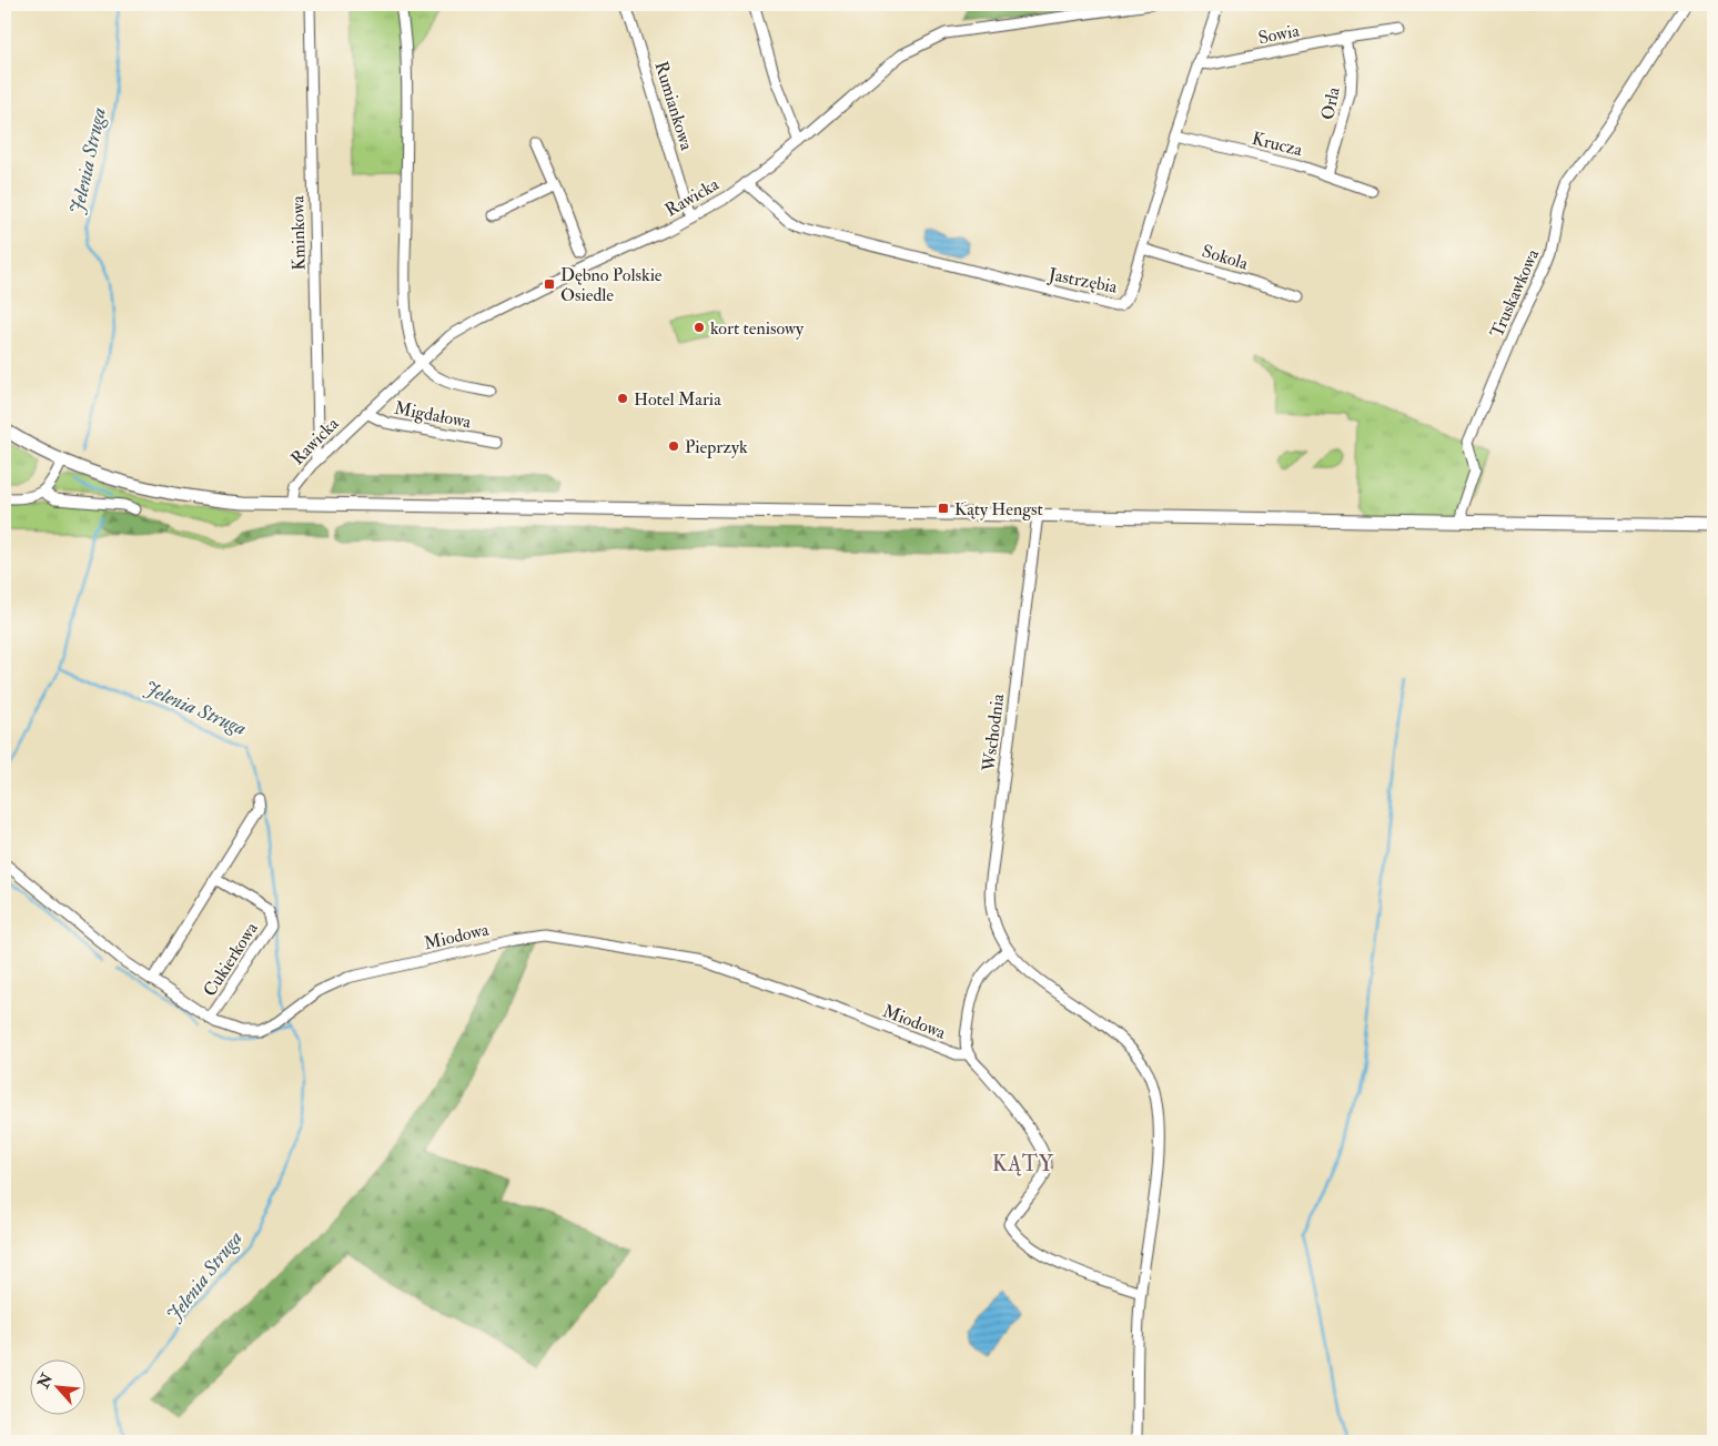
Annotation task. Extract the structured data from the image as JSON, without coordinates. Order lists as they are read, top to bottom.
{
  "streets": {
    "street": [
      "Sowia",
      "Orla",
      "Rumiankowa",
      "Krucza",
      "Rawicka",
      "Kminkowa",
      "Sokola",
      "Jastrzębia",
      "Truskawkowa",
      "Migdałowa",
      "Wschodnia",
      "Miodowa",
      "Cukierkowa"
    ]
  },
  "crossings": [
    ["Sowia", "Orla"],
    ["Sowia", "Jastrzębia"],
    ["Orla", "Krucza"],
    ["Rumiankowa", "Rawicka"],
    ["Krucza", "Jastrzębia"],
    ["Rawicka", "Kminkowa"],
    ["Rawicka", "Jastrzębia"],
    ["Rawicka", "Migdałowa"],
    ["Sokola", "Jastrzębia"],
    ["Miodowa", "Cukierkowa"]
  ],
  "districts": ["KĄTY"],
  "water": ["Jelenia Struga"],
  "places": {
    "transit": ["Dębno Polskie Osiedle", "Kąty Hengst"],
    "other": ["kort tenisowy", "Hotel Maria", "Pieprzyk"]
  },
  "north": "top left"
}
